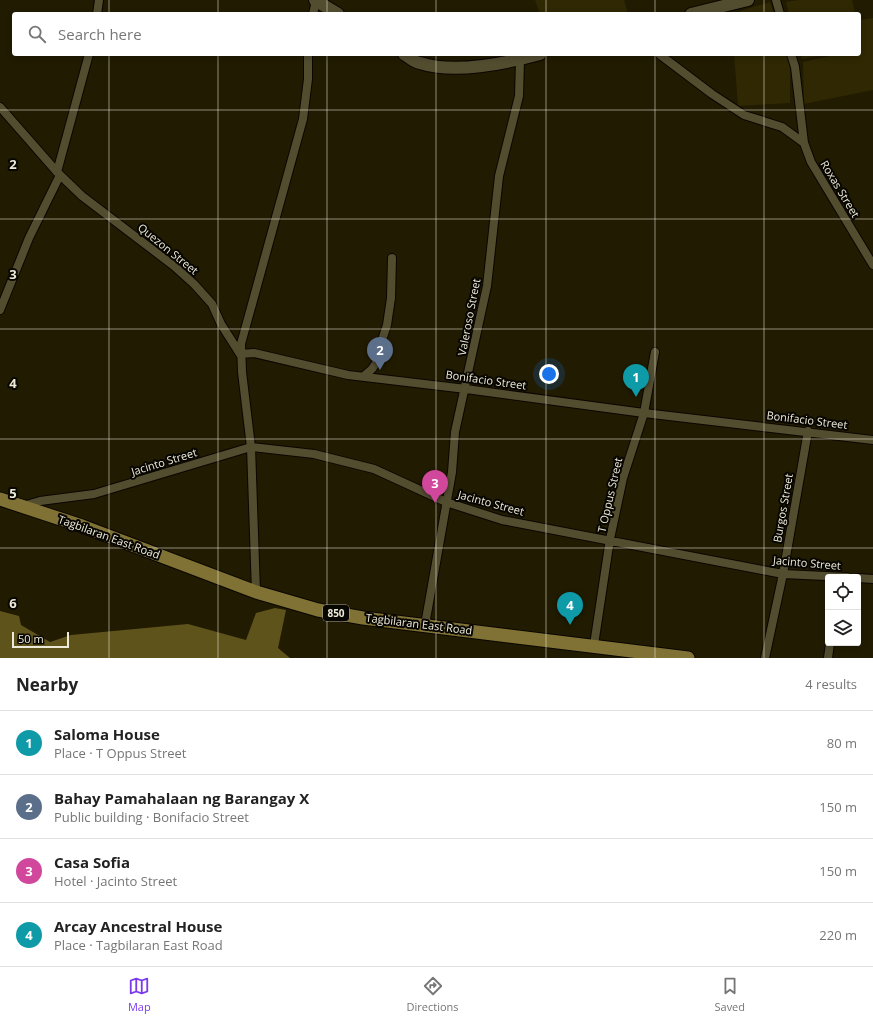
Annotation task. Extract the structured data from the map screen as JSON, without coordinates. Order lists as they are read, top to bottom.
{
  "streets": {
    "main road": ["Tagbilaran East Road", "850"],
    "street": [
      "Roxas Street",
      "Quezon Street",
      "Valeroso Street",
      "Bonifacio Street",
      "Jacinto Street",
      "T Oppus Street",
      "Burgos Street"
    ]
  },
  "crossings": [
    ["Quezon Street", "Bonifacio Street"],
    ["Quezon Street", "Jacinto Street"],
    ["Quezon Street", "Tagbilaran East Road"],
    ["Valeroso Street", "Bonifacio Street"],
    ["Valeroso Street", "Jacinto Street"],
    ["Valeroso Street", "Tagbilaran East Road"],
    ["Bonifacio Street", "T Oppus Street"],
    ["Bonifacio Street", "Burgos Street"],
    ["Jacinto Street", "T Oppus Street"],
    ["Jacinto Street", "Burgos Street"],
    ["Jacinto Street", "Tagbilaran East Road"],
    ["T Oppus Street", "Tagbilaran East Road"]
  ],
  "scale_bar": "50 m",
  "page": {
    "search": "Search here",
    "pins": [
      "2",
      "1",
      "3",
      "4"
    ],
    "scale": "50 m",
    "heading": ["Nearby", "4 results"],
    "list": [
      {
        "mark": "1",
        "name": "Saloma House",
        "note": "Place · T Oppus Street",
        "value": "80 m"
      },
      {
        "mark": "2",
        "name": "Bahay Pamahalaan ng Barangay X",
        "note": "Public building · Bonifacio Street",
        "value": "150 m"
      },
      {
        "mark": "3",
        "name": "Casa Sofia",
        "note": "Hotel · Jacinto Street",
        "value": "150 m"
      },
      {
        "mark": "4",
        "name": "Arcay Ancestral House",
        "note": "Place · Tagbilaran East Road",
        "value": "220 m"
      }
    ],
    "nav": ["Map", "Directions", "Saved"]
  },
  "grid": {
    "rows": [
      "2",
      "3",
      "4",
      "5",
      "6"
    ]
  }
}
